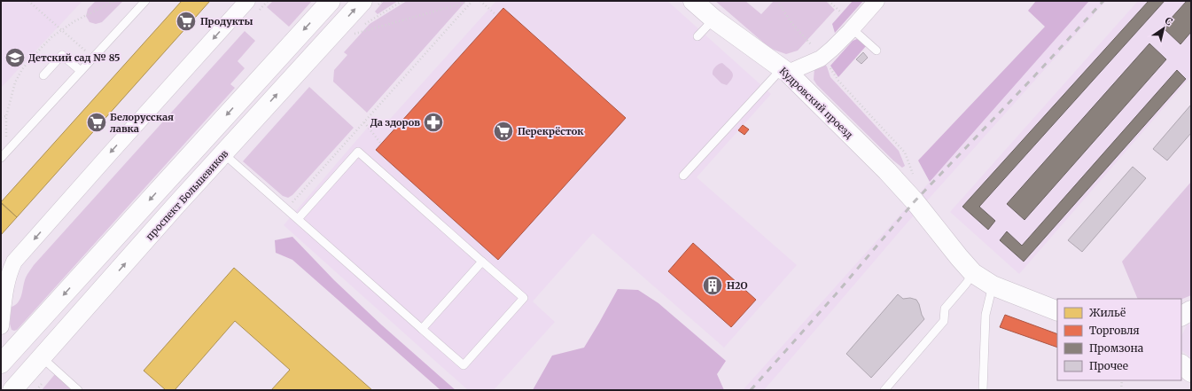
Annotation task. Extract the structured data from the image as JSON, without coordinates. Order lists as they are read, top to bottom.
{
  "streets": {
    "main road": ["Кудровский проезд", "проспект Большевиков"]
  },
  "places": {
    "supermarket": ["Продукты", "Белорусская лавка", "Перекрёсток"],
    "school or university": ["Детский сад № 85"],
    "pharmacy": ["Да здоров"],
    "building": ["H2O"]
  },
  "legend": [
    "Жильё",
    "Торговля",
    "Промзона",
    "Прочее"
  ],
  "north": "top right"
}
